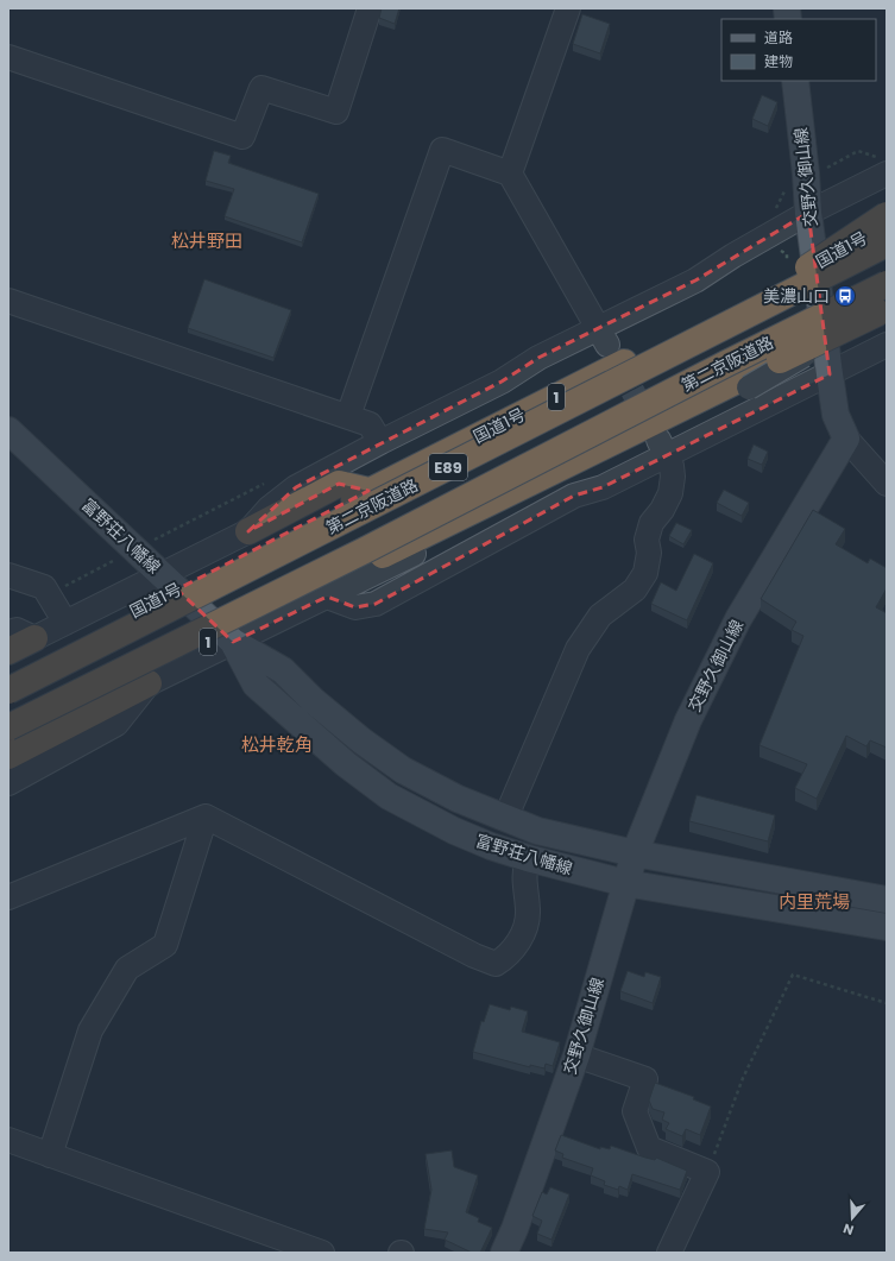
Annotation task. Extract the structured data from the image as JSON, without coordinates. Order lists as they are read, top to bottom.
{
  "streets": {
    "highway": [
      "国道1号",
      "第二京阪道路",
      "1",
      "E89"
    ],
    "main road": ["交野久御山線", "富野荘八幡線"]
  },
  "crossings": [
    ["交野久御山線", "富野荘八幡線"]
  ],
  "districts": ["松井野田", "松井乾角", "内里荒場"],
  "places": {
    "bus stop": ["美濃山口"]
  },
  "legend": ["道路", "建物"],
  "north": "bottom"
}
